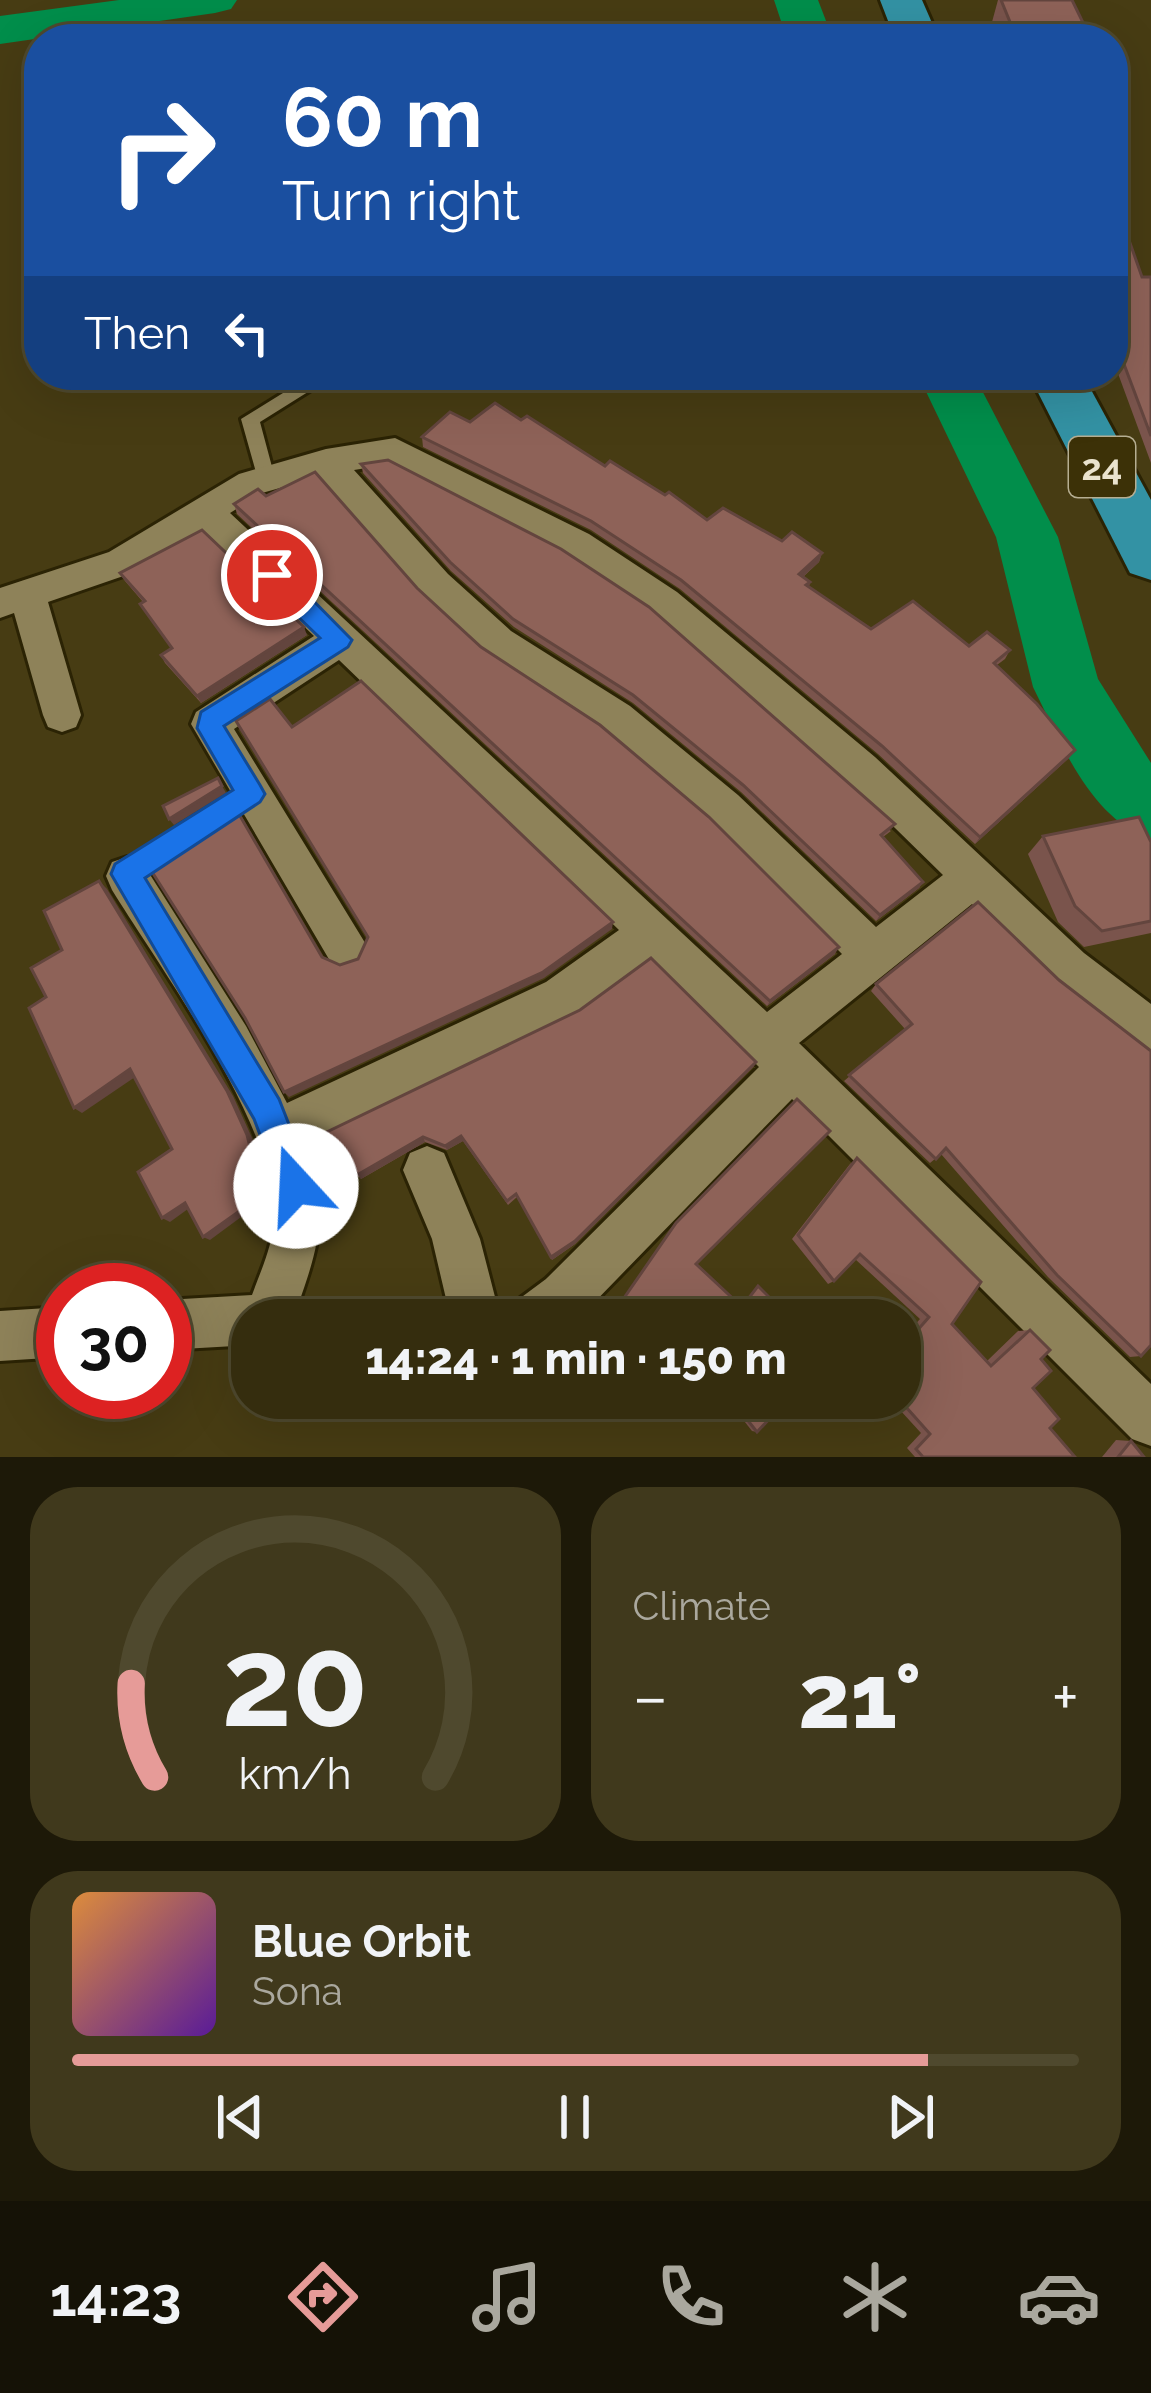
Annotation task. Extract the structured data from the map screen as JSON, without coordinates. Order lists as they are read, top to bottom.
{
  "streets": {
    "highway": ["24"]
  },
  "page": {
    "turn": ["60 m", "Turn right"],
    "then": "Then",
    "limit": "30",
    "trip": "14:24 · 1 min · 150 m",
    "tile": "Climate",
    "heat": ["−", "21°", "+"],
    "song": ["Blue Orbit", "Sona"],
    "tabs": "14:23",
    "gauge": ["20", "km/h"]
  }
}
